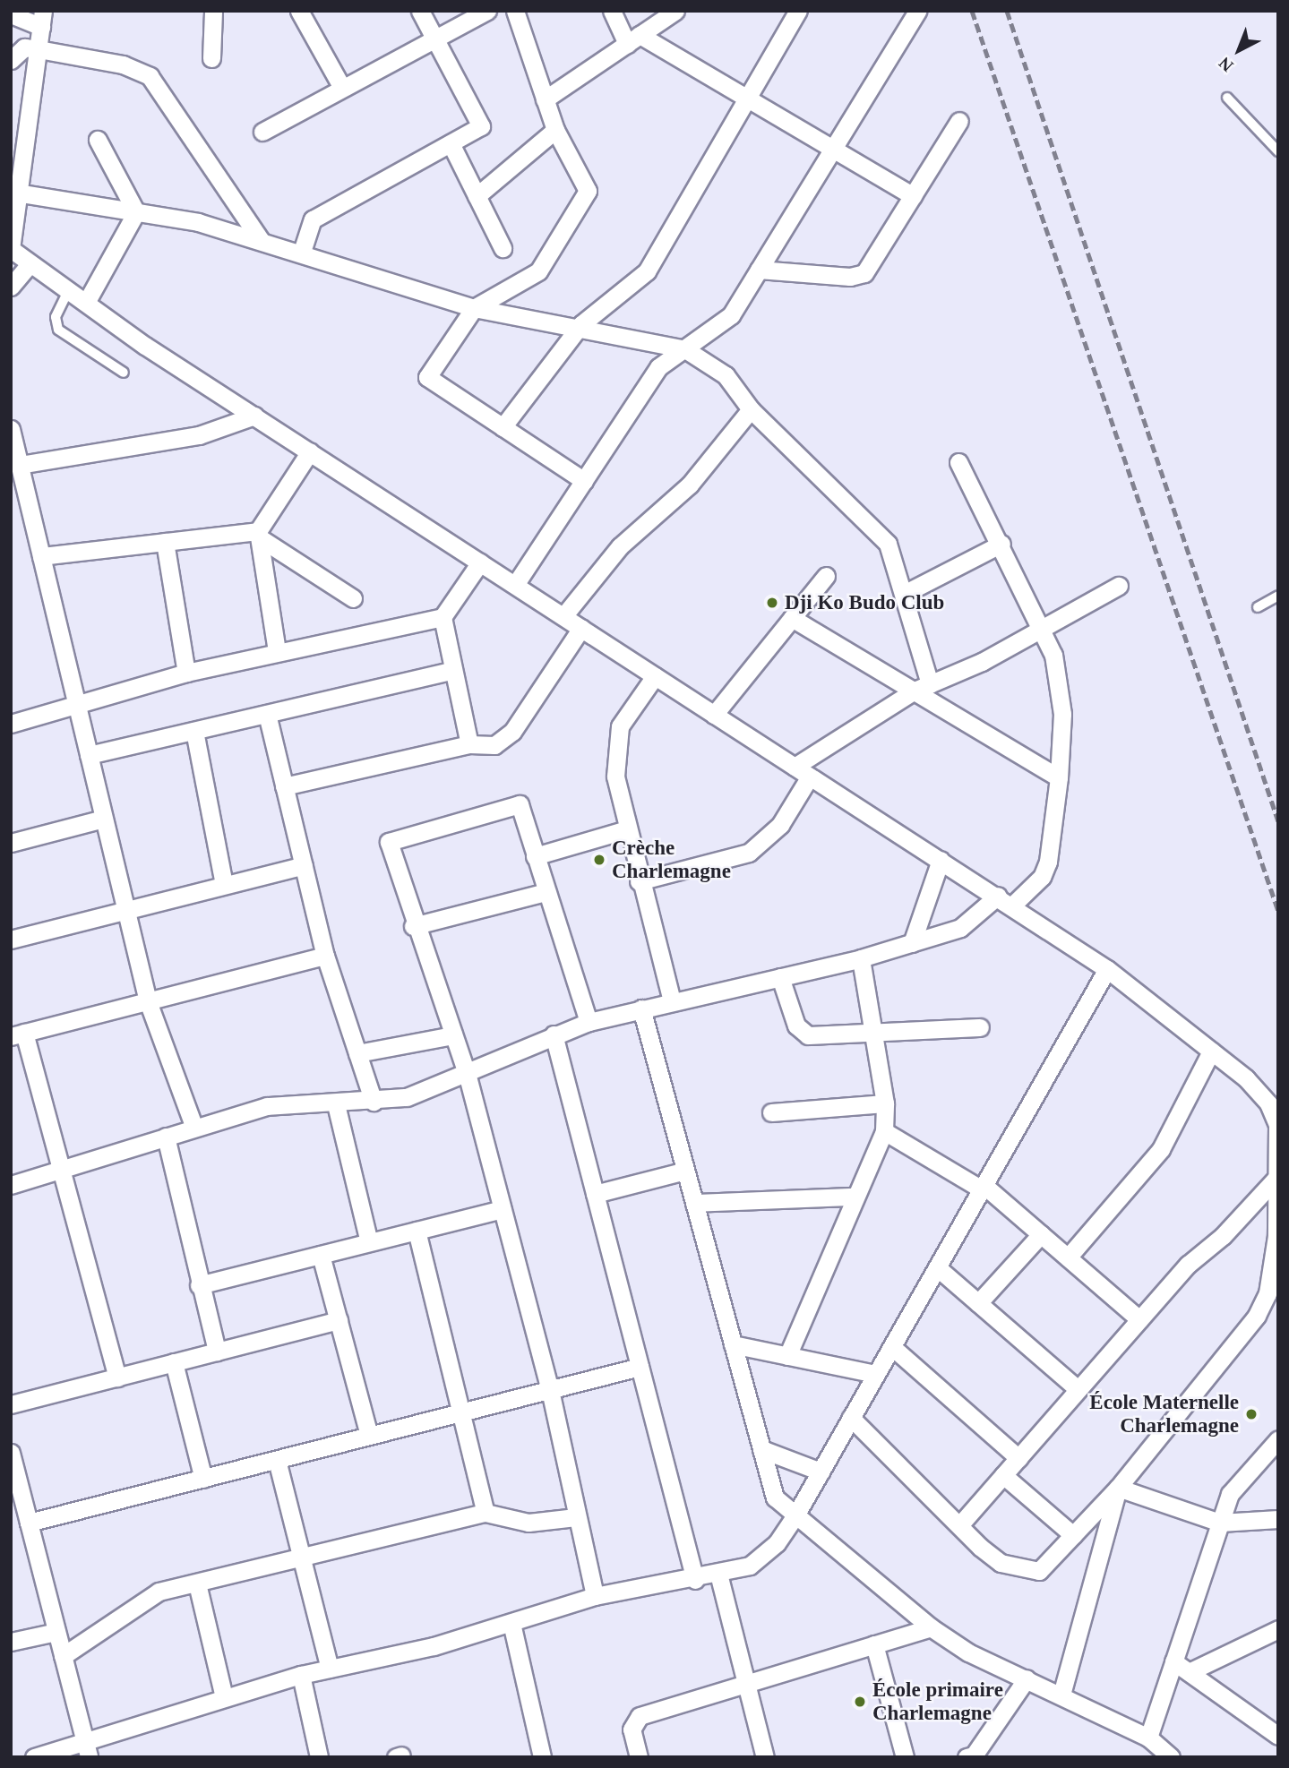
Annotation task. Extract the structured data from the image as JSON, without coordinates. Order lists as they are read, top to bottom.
{
  "places": [
    "Dji Ko Budo Club",
    "Crèche Charlemagne",
    "École Maternelle Charlemagne",
    "École primaire Charlemagne"
  ],
  "north": "bottom left"
}
